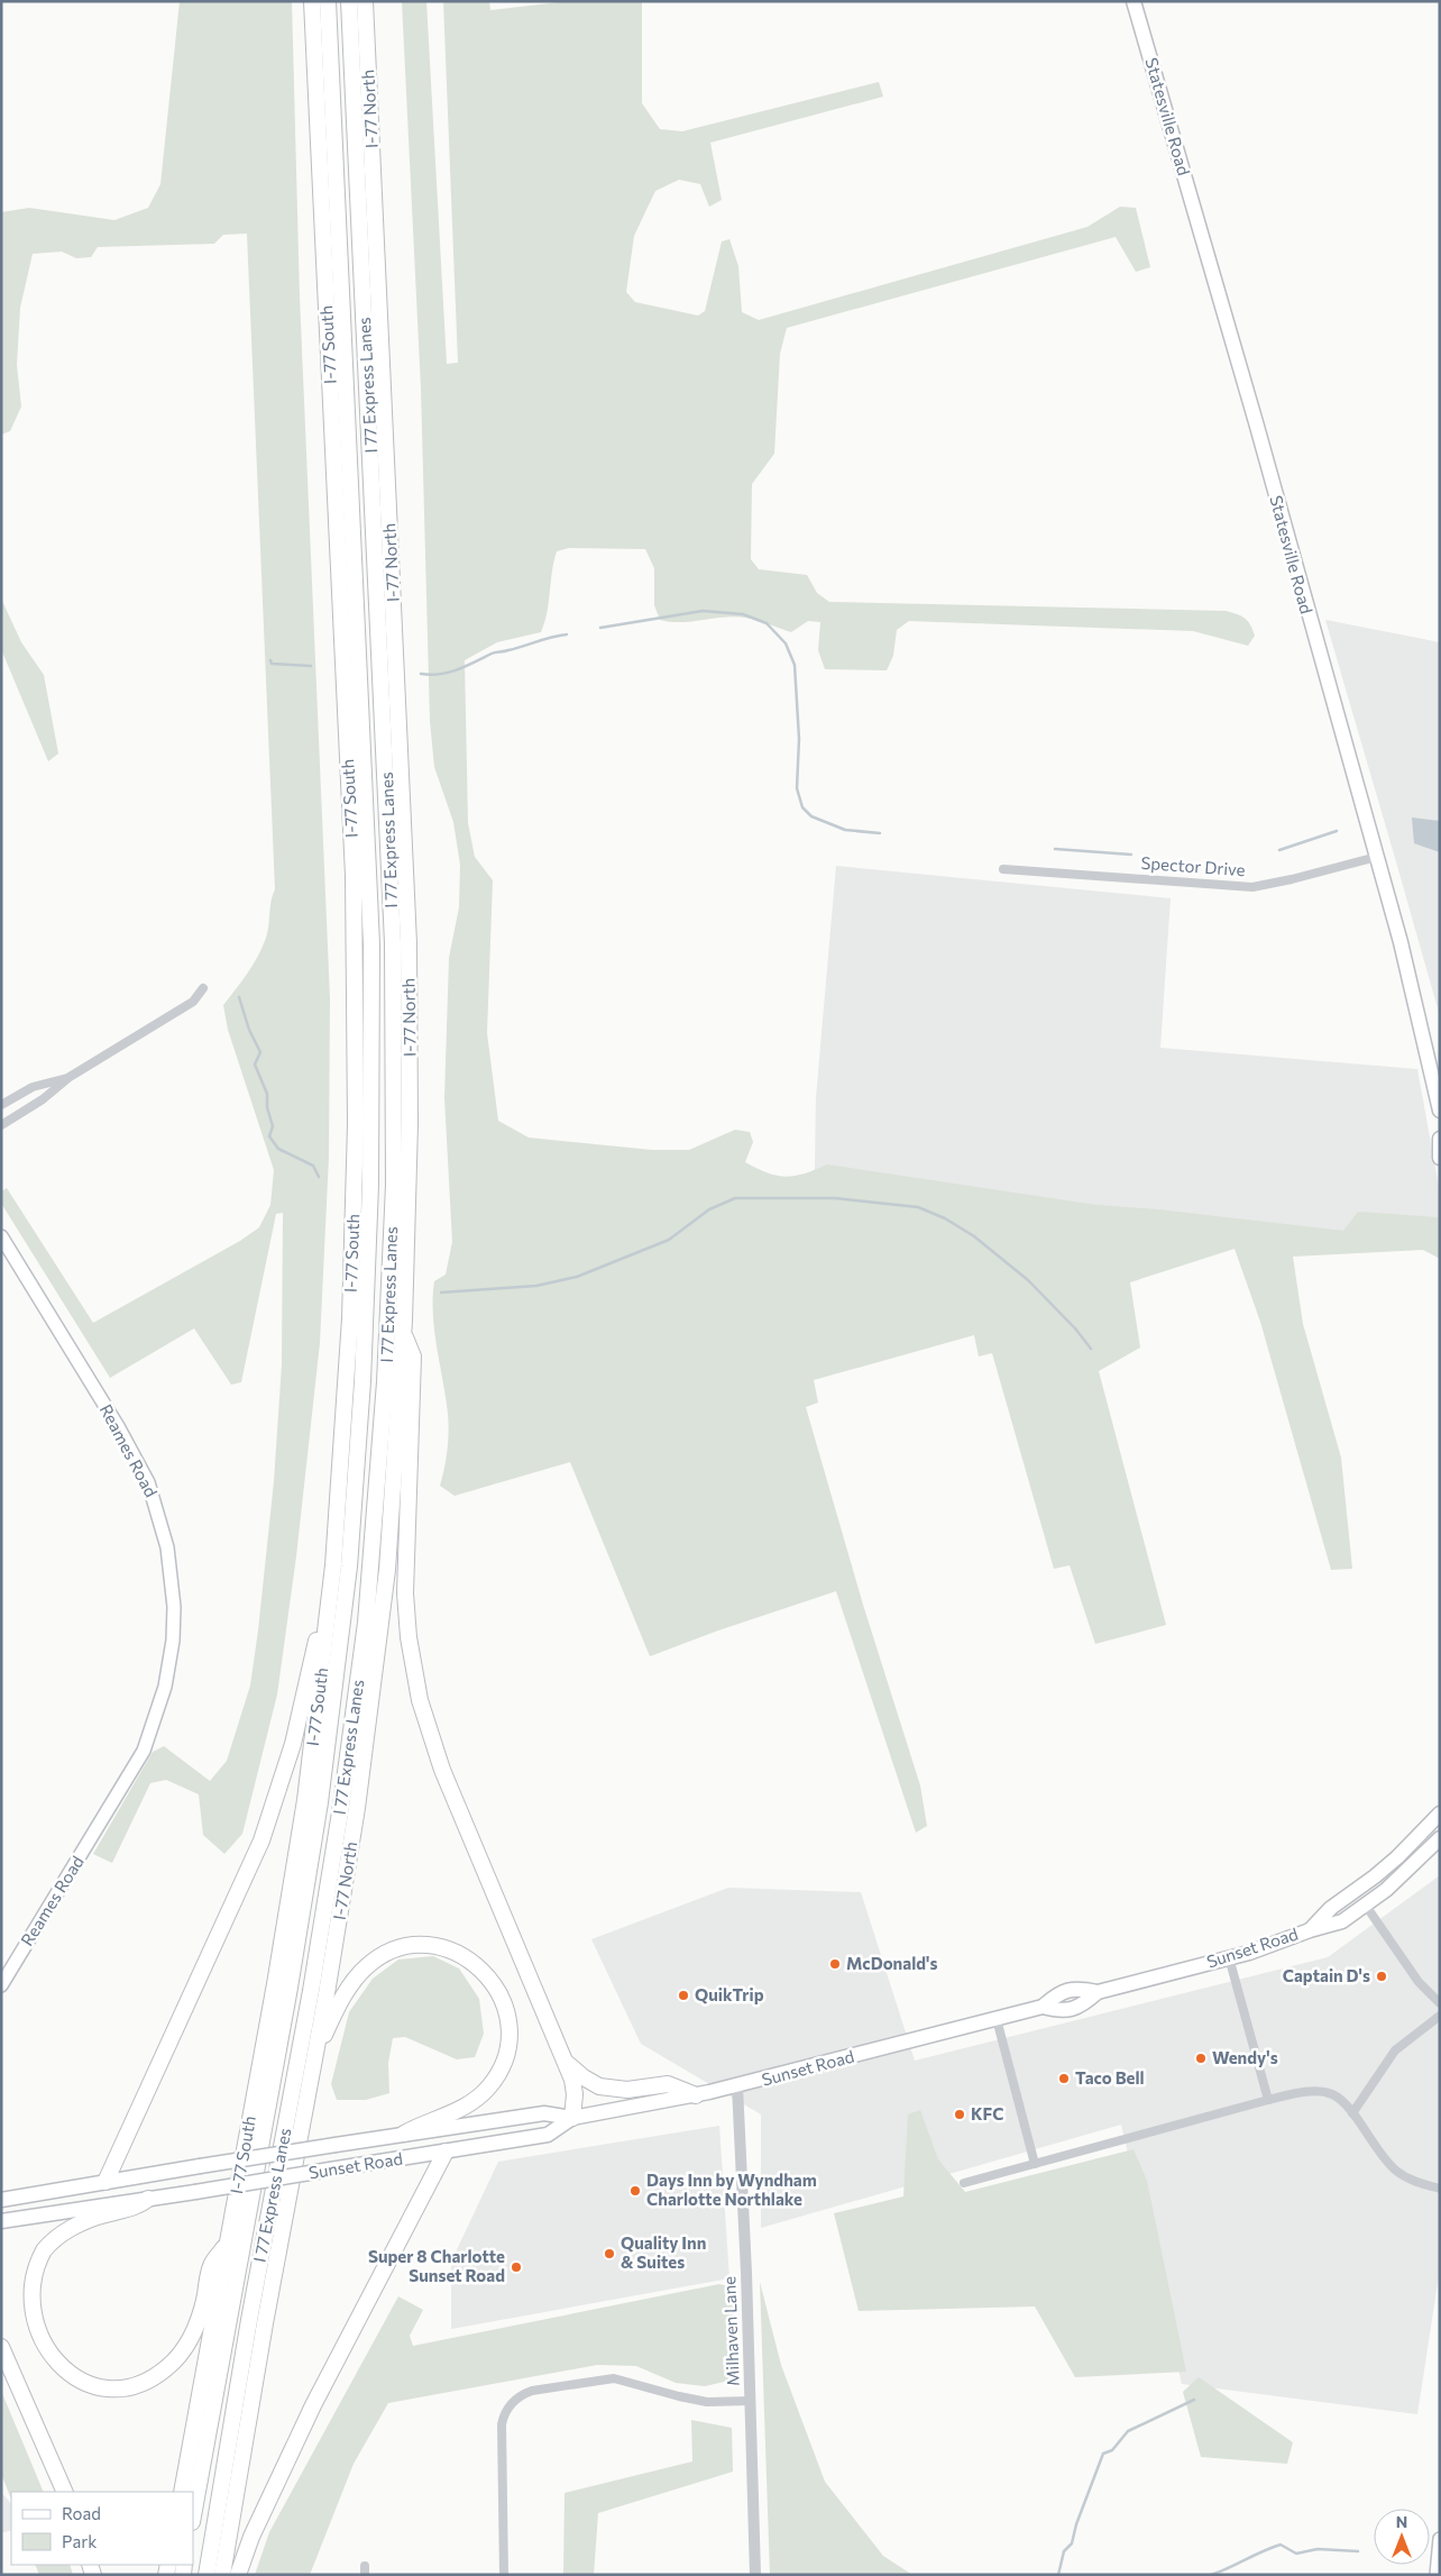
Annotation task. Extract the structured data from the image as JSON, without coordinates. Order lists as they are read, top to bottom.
{
  "streets": {
    "highway": ["I-77 North", "I-77 South", "I 77 Express Lanes"],
    "main road": ["Statesville Road", "Reames Road", "Sunset Road"],
    "street": ["Spector Drive", "Milhaven Lane"]
  },
  "crossings": [
    ["Statesville Road", "Spector Drive"],
    ["Sunset Road", "Milhaven Lane"]
  ],
  "places": [
    "McDonald's",
    "Captain D's",
    "QuikTrip",
    "Wendy's",
    "Taco Bell",
    "KFC",
    "Days Inn by Wyndham Charlotte Northlake",
    "Quality Inn & Suites",
    "Super 8 Charlotte Sunset Road"
  ],
  "legend": ["Road", "Park"],
  "north": "top"
}
